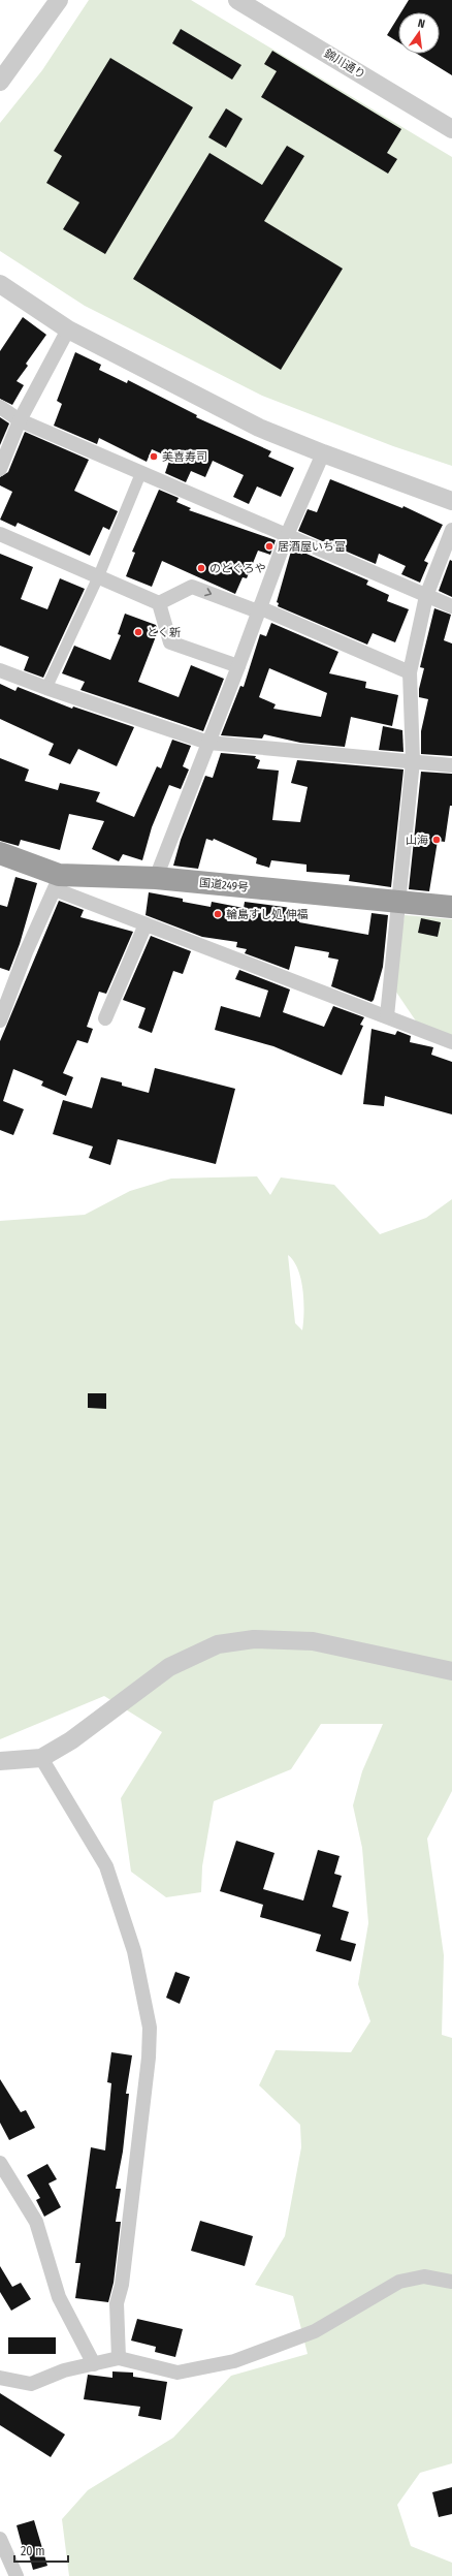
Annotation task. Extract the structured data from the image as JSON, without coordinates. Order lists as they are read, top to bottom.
{
  "streets": {
    "highway": ["国道249号"],
    "street": ["錦川通り"]
  },
  "places": [
    "美喜寿司",
    "居酒屋いち富",
    "のどぐろや",
    "とく新",
    "山海",
    "輪島すし処 伸福"
  ],
  "scale_bar": "20 m",
  "north": "top"
}
